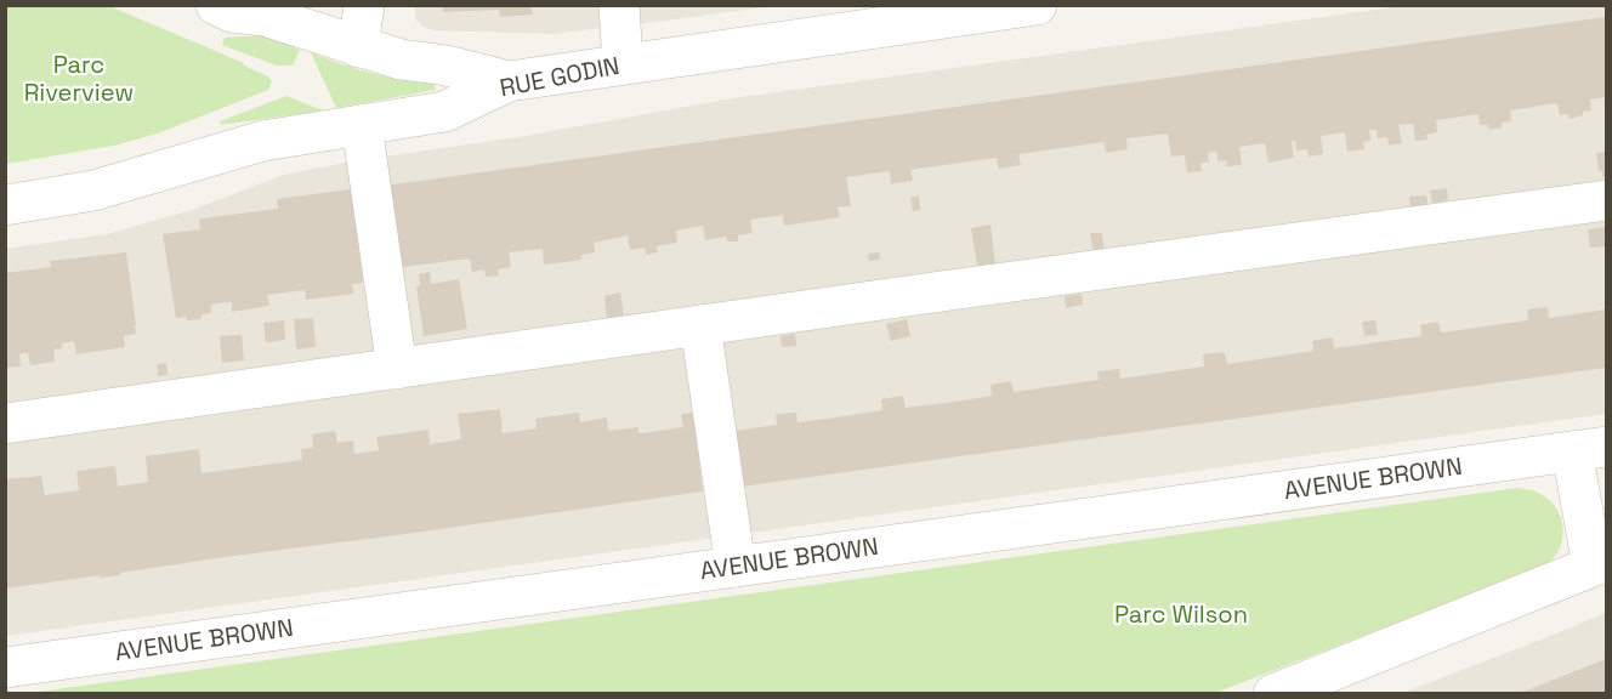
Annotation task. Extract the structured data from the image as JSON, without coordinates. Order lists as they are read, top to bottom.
{
  "streets": {
    "street": ["RUE GODIN", "AVENUE BROWN"]
  },
  "parks": ["Parc Riverview", "Parc Wilson"]
}
